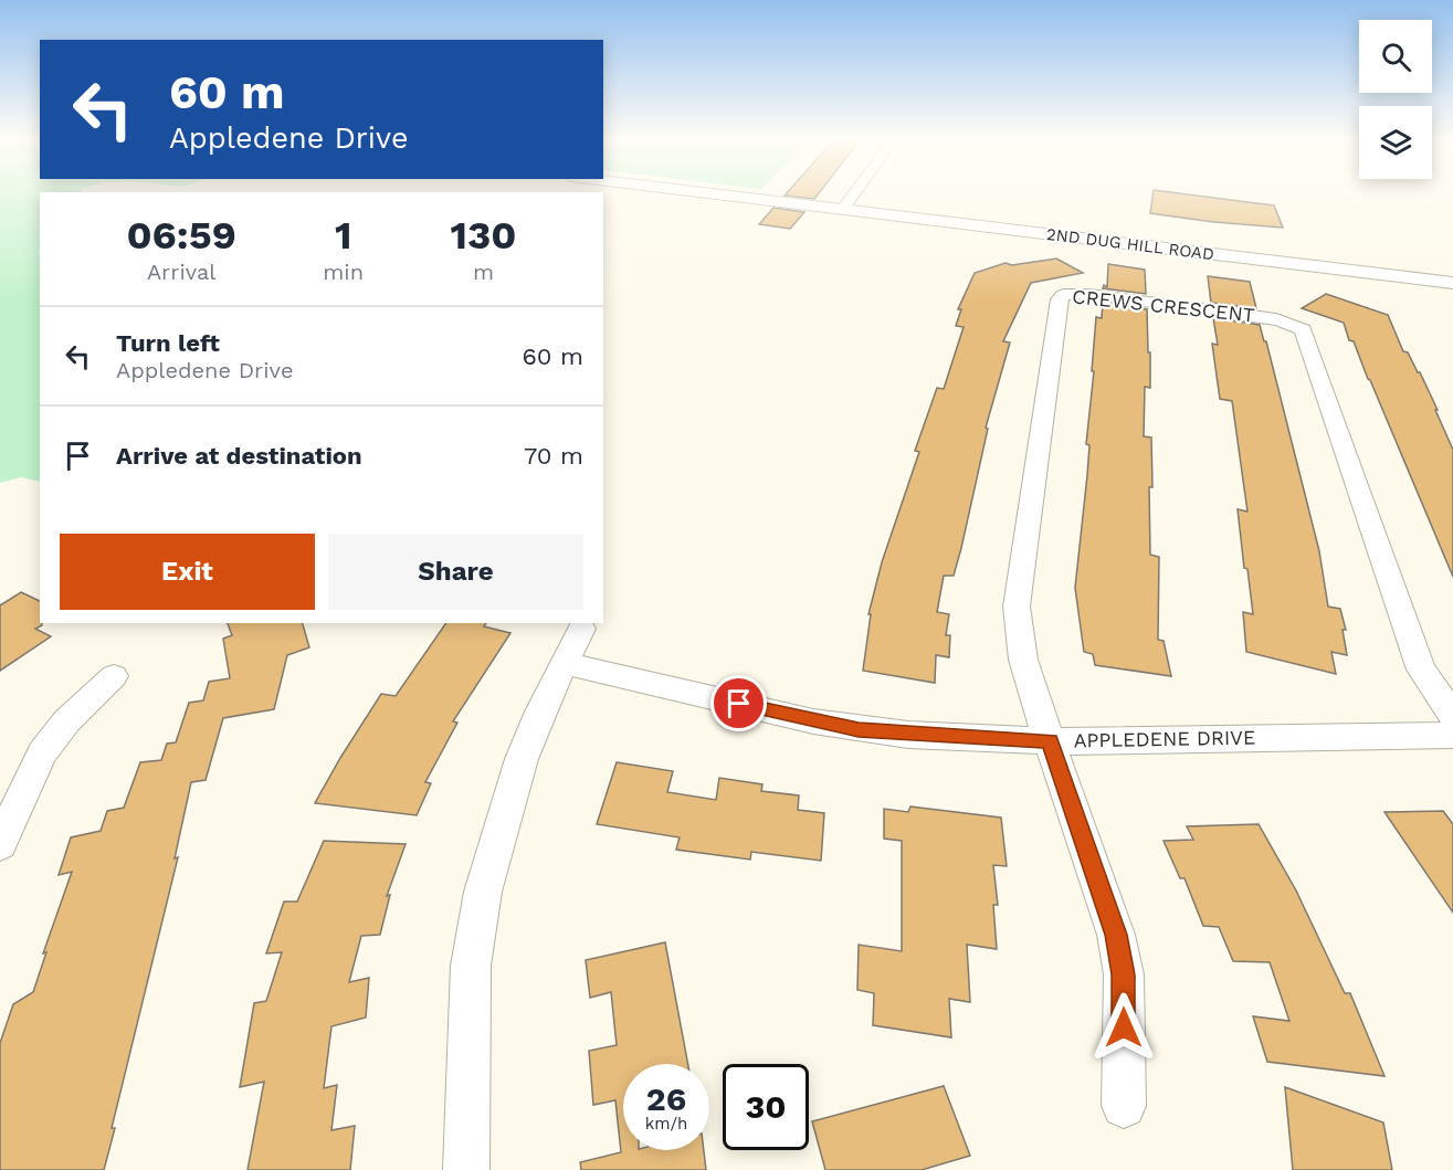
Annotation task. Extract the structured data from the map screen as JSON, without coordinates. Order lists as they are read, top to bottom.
{
  "streets": {
    "street": ["2ND DUG HILL ROAD", "CREWS CRESCENT", "APPLEDENE DRIVE"]
  },
  "crossings": [
    ["CREWS CRESCENT", "APPLEDENE DRIVE"]
  ],
  "page": {
    "turn": ["60 m", "Appledene Drive"],
    "eta": [
      "06:59",
      "Arrival",
      "1",
      "min",
      "130",
      "m"
    ],
    "list": [
      {
        "name": "Turn left",
        "note": "Appledene Drive",
        "value": "60 m"
      },
      {
        "name": "Arrive at destination",
        "value": "70 m"
      }
    ],
    "buttons": ["Exit", "Share"],
    "speed": "26 km/h",
    "limit": "30"
  }
}
